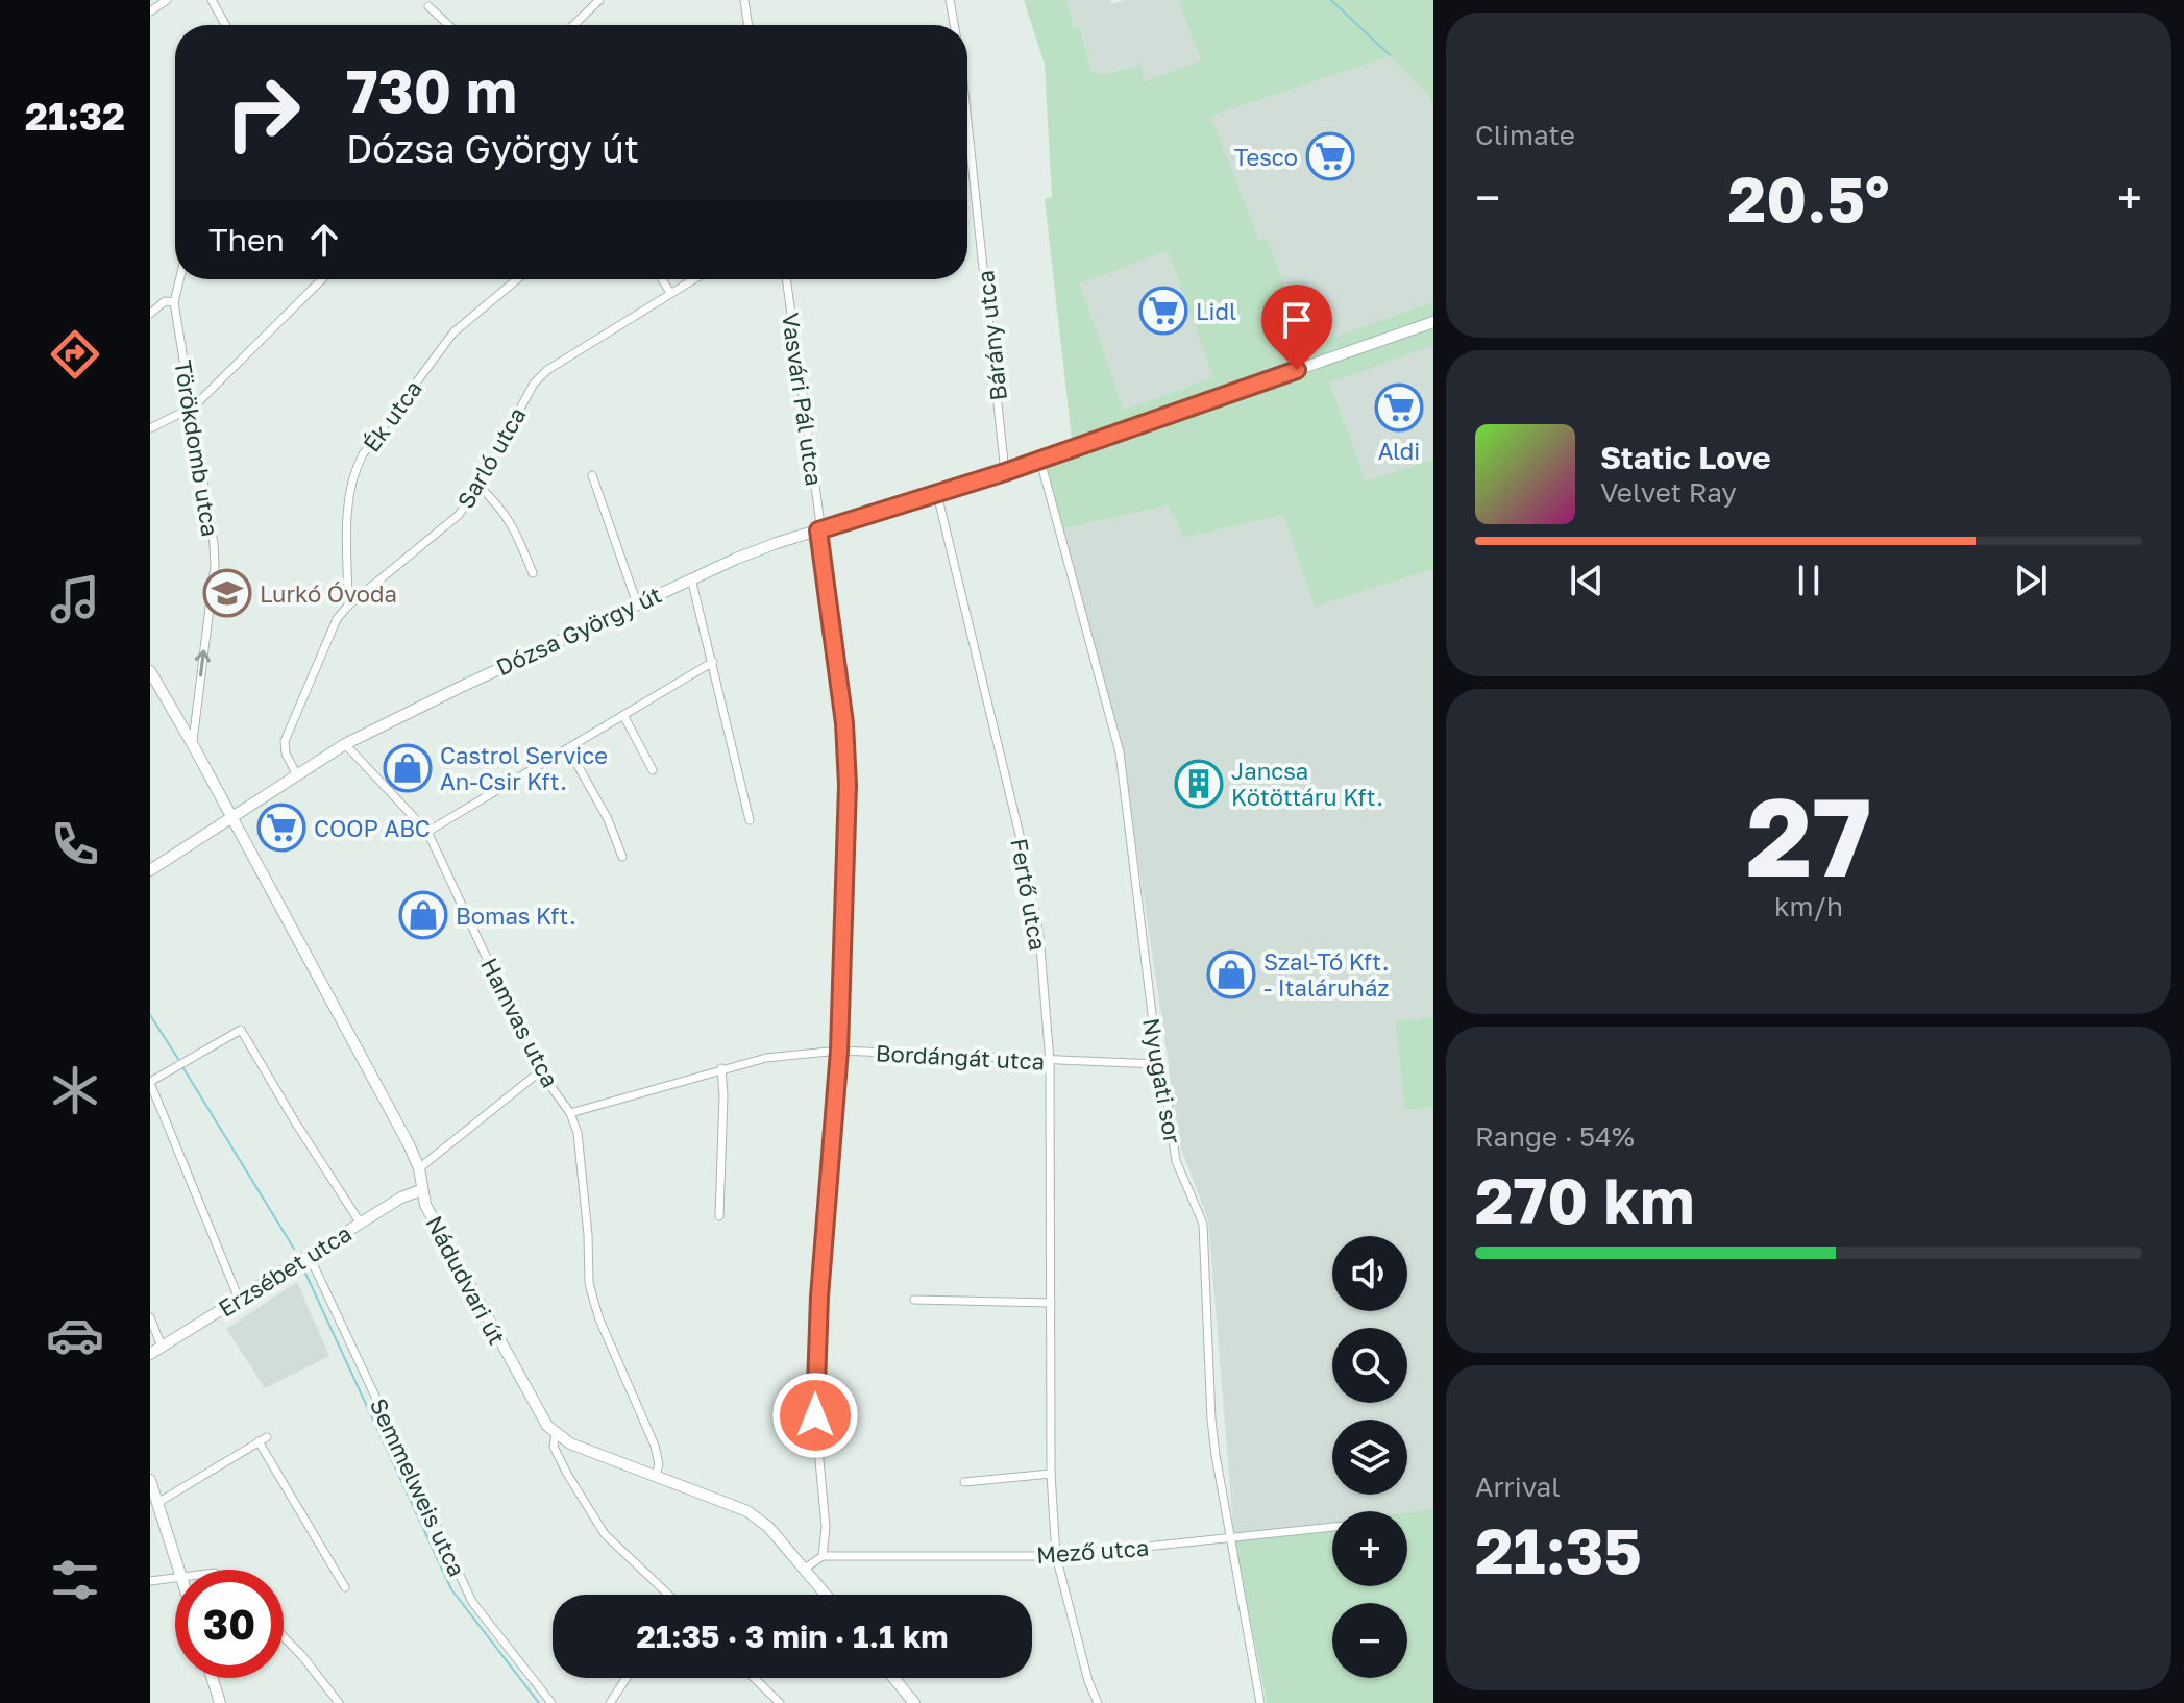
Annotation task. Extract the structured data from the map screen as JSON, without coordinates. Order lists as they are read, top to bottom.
{
  "streets": {
    "main road": ["Dózsa György út", "Erzsébet utca", "Nádudvari út"],
    "street": [
      "Bárány utca",
      "Vasvári Pál utca",
      "Ék utca",
      "Törökdomb utca",
      "Sarló utca",
      "Fertő utca",
      "Hamvas utca",
      "Bordángát utca",
      "Nyugati sor",
      "Semmelweis utca",
      "Mező utca"
    ]
  },
  "crossings": [
    ["Bárány utca", "Dózsa György út"],
    ["Vasvári Pál utca", "Dózsa György út"],
    ["Vasvári Pál utca", "Bordángát utca"],
    ["Vasvári Pál utca", "Mező utca"],
    ["Ék utca", "Sarló utca"],
    ["Törökdomb utca", "Nádudvari út"],
    ["Sarló utca", "Dózsa György út"],
    ["Dózsa György út", "Fertő utca"],
    ["Dózsa György út", "Hamvas utca"],
    ["Dózsa György út", "Nyugati sor"],
    ["Dózsa György út", "Nádudvari út"],
    ["Fertő utca", "Bordángát utca"],
    ["Fertő utca", "Mező utca"],
    ["Hamvas utca", "Bordángát utca"],
    ["Hamvas utca", "Nádudvari út"],
    ["Bordángát utca", "Nyugati sor"],
    ["Nyugati sor", "Mező utca"],
    ["Erzsébet utca", "Nádudvari út"],
    ["Erzsébet utca", "Semmelweis utca"]
  ],
  "one_way": ["Törökdomb utca"],
  "places": {
    "supermarket": [
      "Tesco",
      "Lidl",
      "Aldi",
      "COOP ABC"
    ],
    "school or university": ["Lurkó Óvoda"],
    "shop": ["Castrol Service An-Csir Kft.", "Bomas Kft.", "Szal-Tó Kft. - Italáruház"],
    "building": ["Jancsa Kötöttáru Kft."]
  },
  "page": {
    "tabs": "21:32",
    "tile": [
      "Climate",
      ["27", "km/h"],
      ["Range · 54%", "270 km"],
      ["Arrival", "21:35"]
    ],
    "turn": ["730 m", "Dózsa György út"],
    "heat": ["−", "20.5°", "+"],
    "then": "Then",
    "song": ["Static Love", "Velvet Ray"],
    "map_buttons": ["+", "−"],
    "limit": "30",
    "trip": "21:35 · 3 min · 1.1 km"
  }
}
